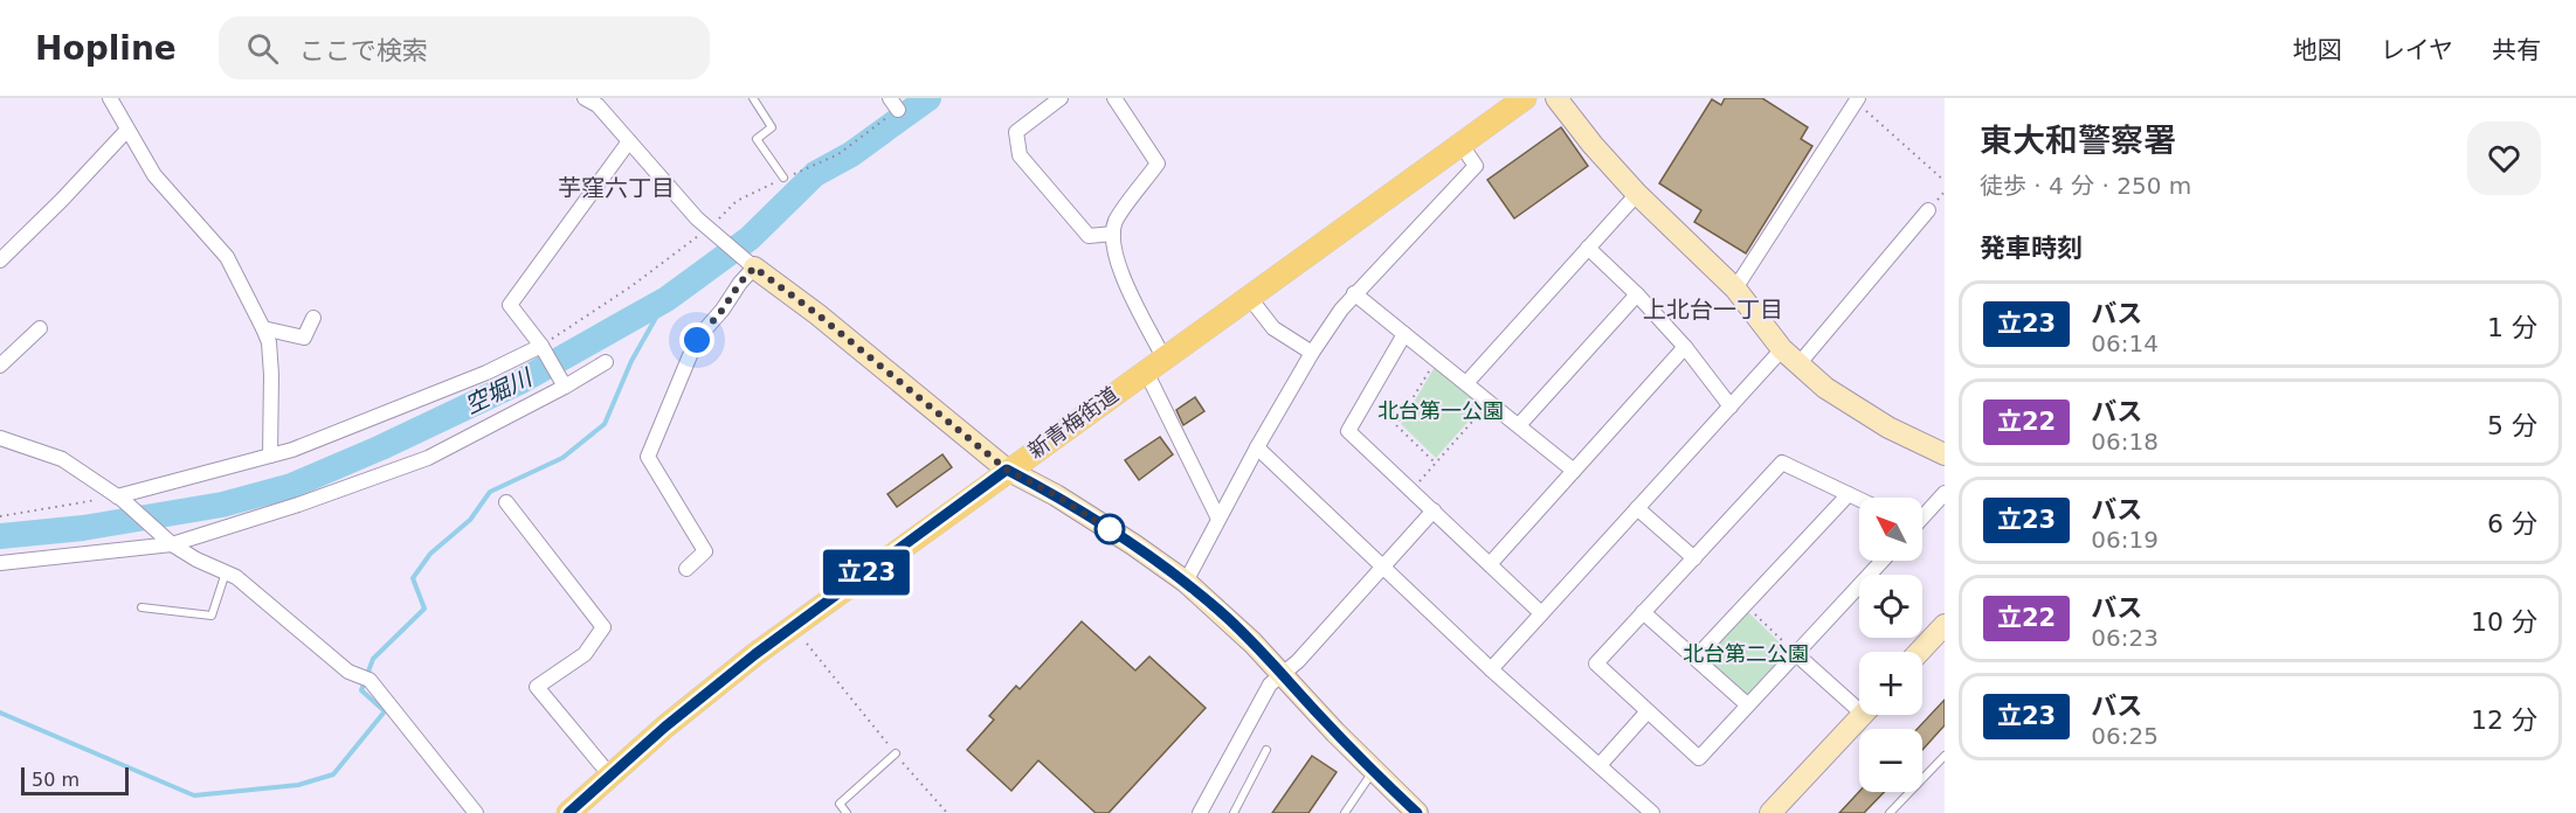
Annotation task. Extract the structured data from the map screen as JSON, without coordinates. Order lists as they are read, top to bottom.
{
  "streets": {
    "main road": ["新青梅街道"]
  },
  "districts": ["芋窪六丁目", "上北台一丁目"],
  "water": ["空堀川"],
  "parks": ["北台第一公園", "北台第二公園"],
  "lines": ["bus line 立23"],
  "scale_bar": "50 m",
  "north": "top left",
  "page": {
    "header": "Hopline",
    "search": "ここで検索",
    "nav": ["地図", "レイヤ", "共有"],
    "on_map": "立23",
    "heading": [
      ["東大和警察署", "徒歩 · 4 分 · 250 m"],
      "発車時刻"
    ],
    "list": [
      {
        "mark": "立23",
        "name": "バス",
        "note": "06:14",
        "value": "1 分"
      },
      {
        "mark": "立22",
        "name": "バス",
        "note": "06:18",
        "value": "5 分"
      },
      {
        "mark": "立23",
        "name": "バス",
        "note": "06:19",
        "value": "6 分"
      },
      {
        "mark": "立22",
        "name": "バス",
        "note": "06:23",
        "value": "10 分"
      },
      {
        "mark": "立23",
        "name": "バス",
        "note": "06:25",
        "value": "12 分"
      }
    ],
    "map_buttons": ["+", "−"],
    "scale": "50 m"
  }
}
